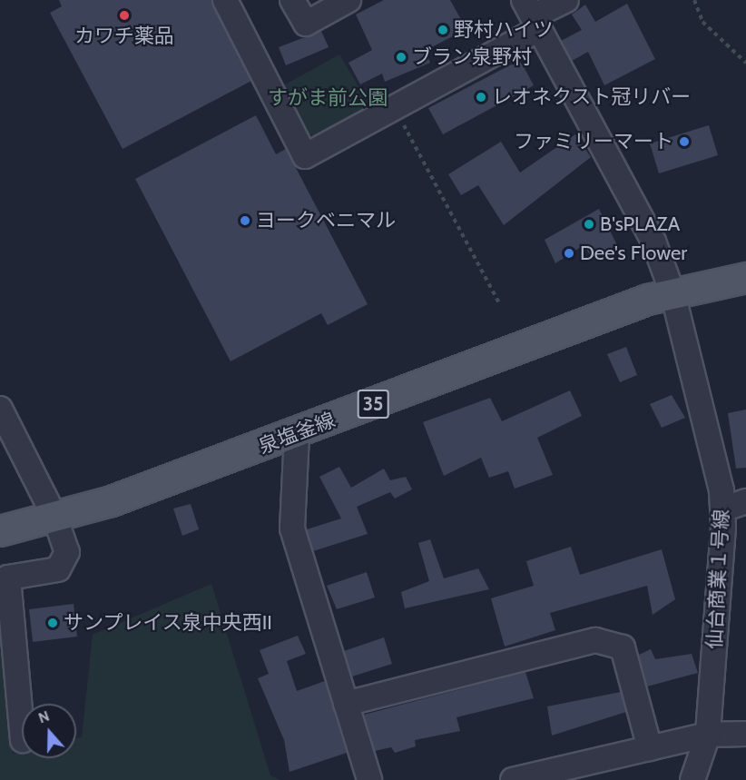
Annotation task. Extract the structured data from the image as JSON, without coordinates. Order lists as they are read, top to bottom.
{
  "streets": {
    "main road": ["35", "泉塩釜線"],
    "street": ["仙台商業１号線"]
  },
  "crossings": [
    ["泉塩釜線", "仙台商業１号線"]
  ],
  "parks": ["すがま前公園"],
  "places": [
    "カワチ薬品",
    "野村ハイツ",
    "ブラン泉野村",
    "レオネクスト冠リバー",
    "ファミリーマート",
    "ヨークベニマル",
    "B'sPLAZA",
    "Dee's Flower",
    "サンプレイス泉中央西II"
  ],
  "north": "top"
}
